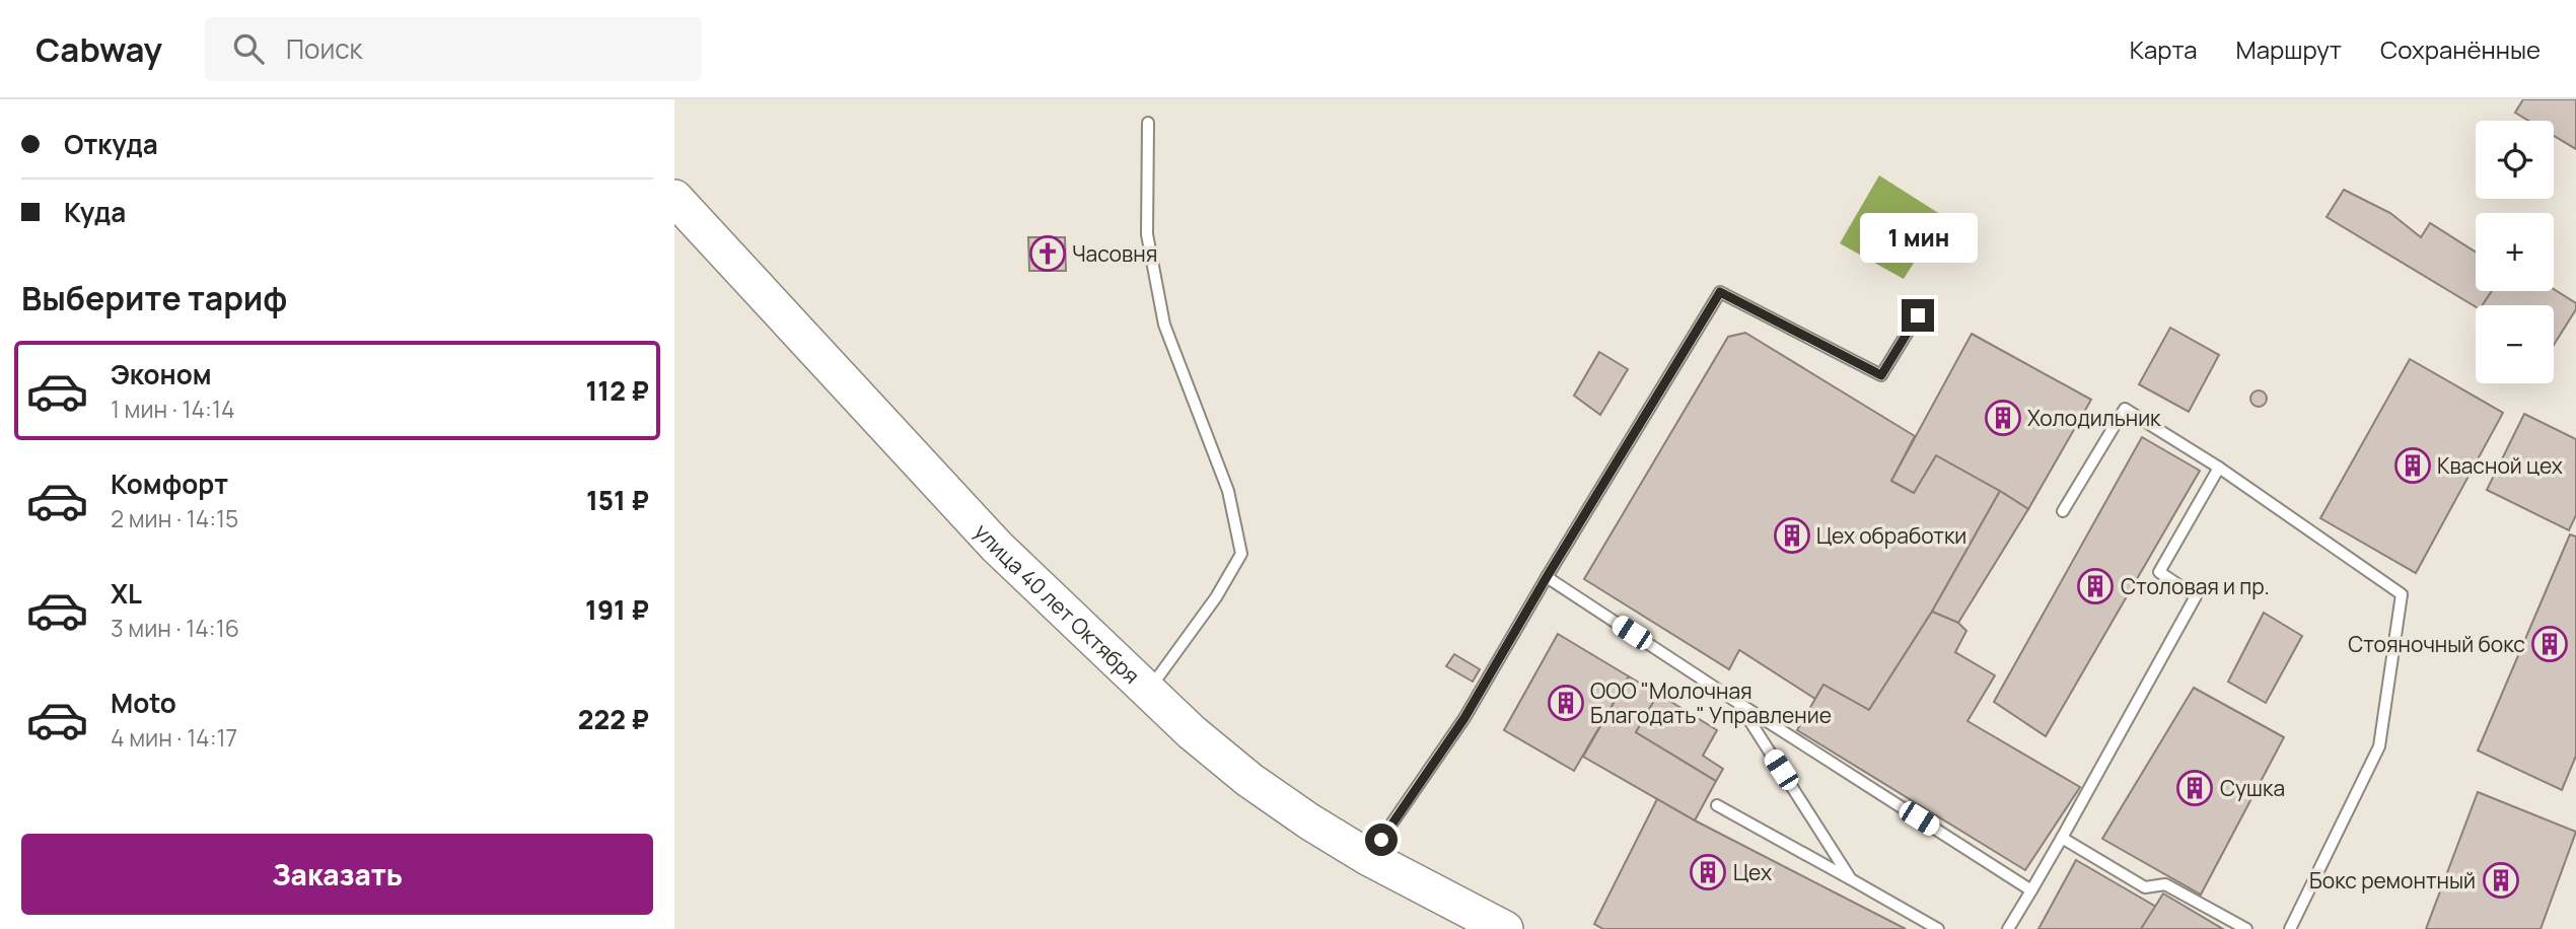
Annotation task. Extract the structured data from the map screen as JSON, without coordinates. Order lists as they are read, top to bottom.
{
  "streets": {
    "main road": ["улица 40 лет Октября"]
  },
  "places": {
    "church": ["Часовня"],
    "building": [
      "Холодильник",
      "Квасной цех",
      "Цех обработки",
      "Столовая и пр.",
      "Стояночный бокс",
      "ООО \"Молочная Благодать\" Управление",
      "Сушка",
      "Цех",
      "Бокс ремонтный"
    ]
  },
  "page": {
    "header": "Cabway",
    "search": "Поиск",
    "nav": ["Карта", "Маршрут", "Сохранённые"],
    "banner": ["Откуда", "Куда"],
    "map_buttons": ["+", "−"],
    "bubble": "1 мин",
    "heading": "Выберите тариф",
    "list": [
      {
        "name": "Эконом",
        "note": "1 мин · 14:14",
        "value": "112 ₽"
      },
      {
        "name": "Комфорт",
        "note": "2 мин · 14:15",
        "value": "151 ₽"
      },
      {
        "name": "XL",
        "note": "3 мин · 14:16",
        "value": "191 ₽"
      },
      {
        "name": "Moto",
        "note": "4 мин · 14:17",
        "value": "222 ₽"
      }
    ],
    "buttons": "Заказать"
  }
}
